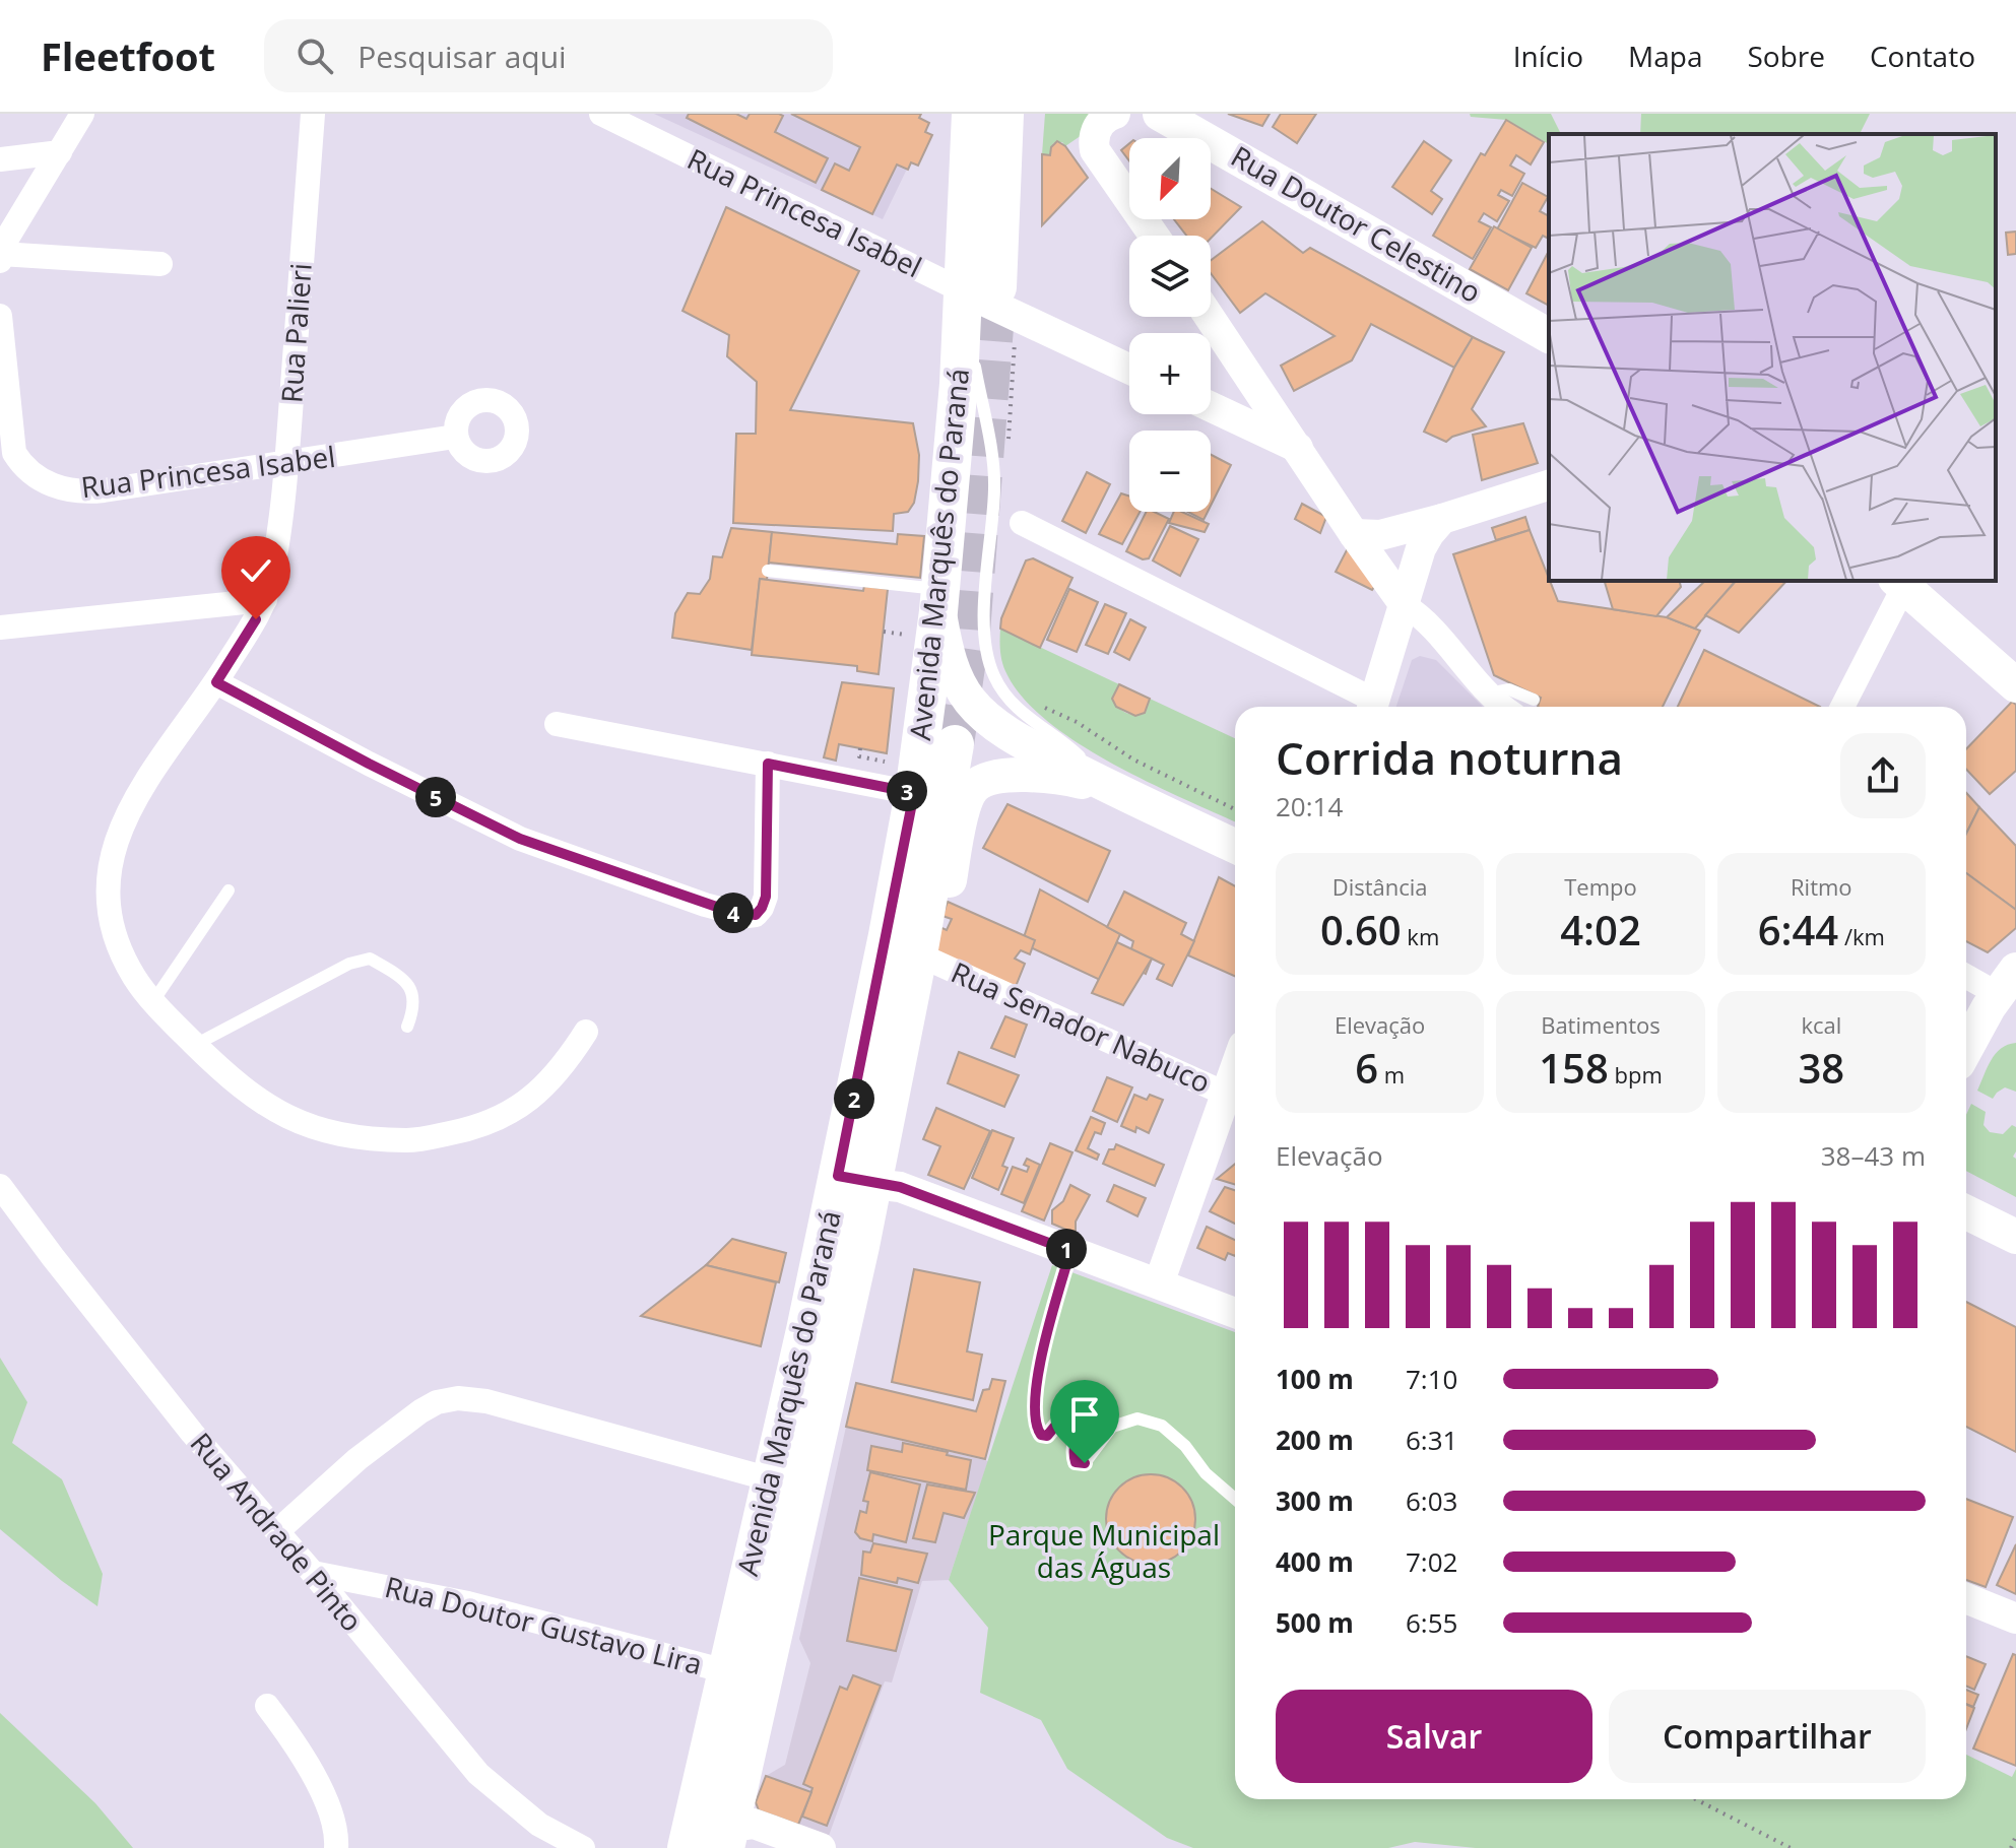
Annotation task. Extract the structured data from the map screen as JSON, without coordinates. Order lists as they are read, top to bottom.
{
  "streets": {
    "main road": ["Rua Doutor Celestino", "Avenida Marquês do Paraná"],
    "street": [
      "Rua Princesa Isabel",
      "Rua Palieri",
      "Rua Senador Nabuco",
      "Rua Andrade Pinto",
      "Rua Doutor Gustavo Lira"
    ]
  },
  "crossings": [
    ["Rua Princesa Isabel", "Rua Palieri"],
    ["Rua Princesa Isabel", "Avenida Marquês do Paraná"],
    ["Avenida Marquês do Paraná", "Rua Senador Nabuco"],
    ["Avenida Marquês do Paraná", "Rua Doutor Gustavo Lira"],
    ["Rua Andrade Pinto", "Rua Doutor Gustavo Lira"]
  ],
  "parks": ["Parque Municipal das Águas"],
  "north": "bottom left",
  "page": {
    "header": "Fleetfoot",
    "search": "Pesquisar aqui",
    "nav": [
      "Início",
      "Mapa",
      "Sobre",
      "Contato"
    ],
    "map_buttons": ["+", "−"],
    "heading": ["Corrida noturna", "20:14"],
    "pins": [
      "3",
      "5",
      "4",
      "2",
      "1"
    ],
    "stats": [
      ["Distância", "0.60 km"],
      ["Tempo", "4:02"],
      ["Ritmo", "6:44 /km"],
      ["Elevação", "6 m"],
      ["Batimentos", "158 bpm"],
      ["kcal", "38"]
    ],
    "chart": ["Elevação", "38–43 m"],
    "list": [
      {
        "name": "100 m",
        "note": "7:10"
      },
      {
        "name": "200 m",
        "note": "6:31"
      },
      {
        "name": "300 m",
        "note": "6:03"
      },
      {
        "name": "400 m",
        "note": "7:02"
      },
      {
        "name": "500 m",
        "note": "6:55"
      }
    ],
    "buttons": ["Salvar", "Compartilhar"]
  }
}
